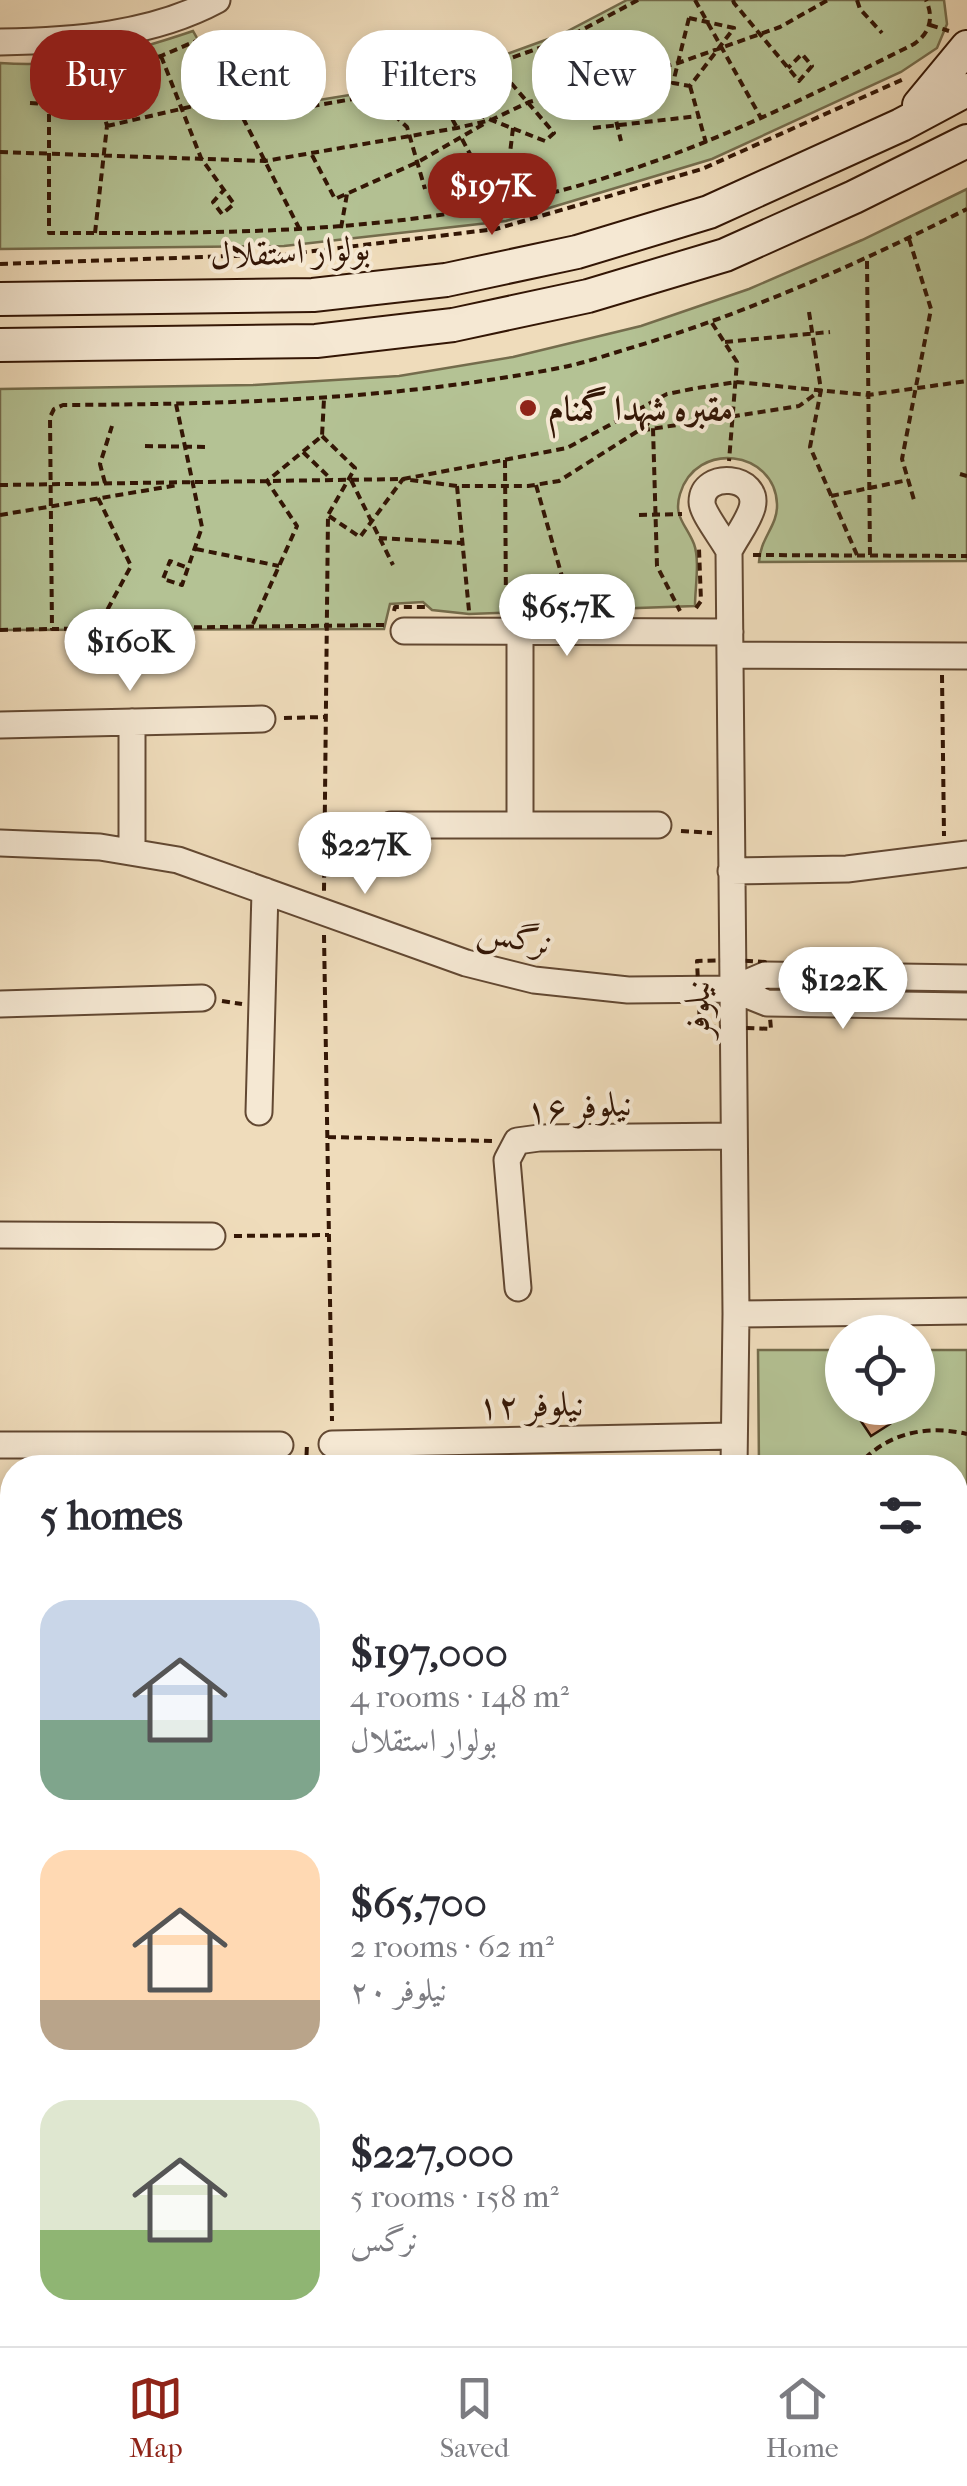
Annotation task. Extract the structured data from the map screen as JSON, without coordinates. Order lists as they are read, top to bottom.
{
  "streets": {
    "main road": ["بولوار استقلال"],
    "street": [
      "نرگس",
      "نیلوفر",
      "نیلوفر ۱۶",
      "نیلوفر ۱۲"
    ]
  },
  "crossings": [
    ["نرگس", "نیلوفر"],
    ["نیلوفر", "نیلوفر ۱۶"],
    ["نیلوفر", "نیلوفر ۱۲"]
  ],
  "places": ["مقبره شهدا گمنام"],
  "page": {
    "chip": [
      "Buy",
      "Rent",
      "Filters",
      "New"
    ],
    "price": [
      "$197K",
      "$65.7K",
      "$160K",
      "$227K",
      "$122K"
    ],
    "heading": "5 homes",
    "list": [
      {
        "name": "$197,000",
        "note": "4 rooms · 148 m² · بولوار استقلال"
      },
      {
        "name": "$65,700",
        "note": "2 rooms · 62 m² · نیلوفر ۲۰"
      },
      {
        "name": "$227,000",
        "note": "5 rooms · 158 m² · نرگس"
      }
    ],
    "tabs": ["Map", "Saved", "Home"]
  }
}
